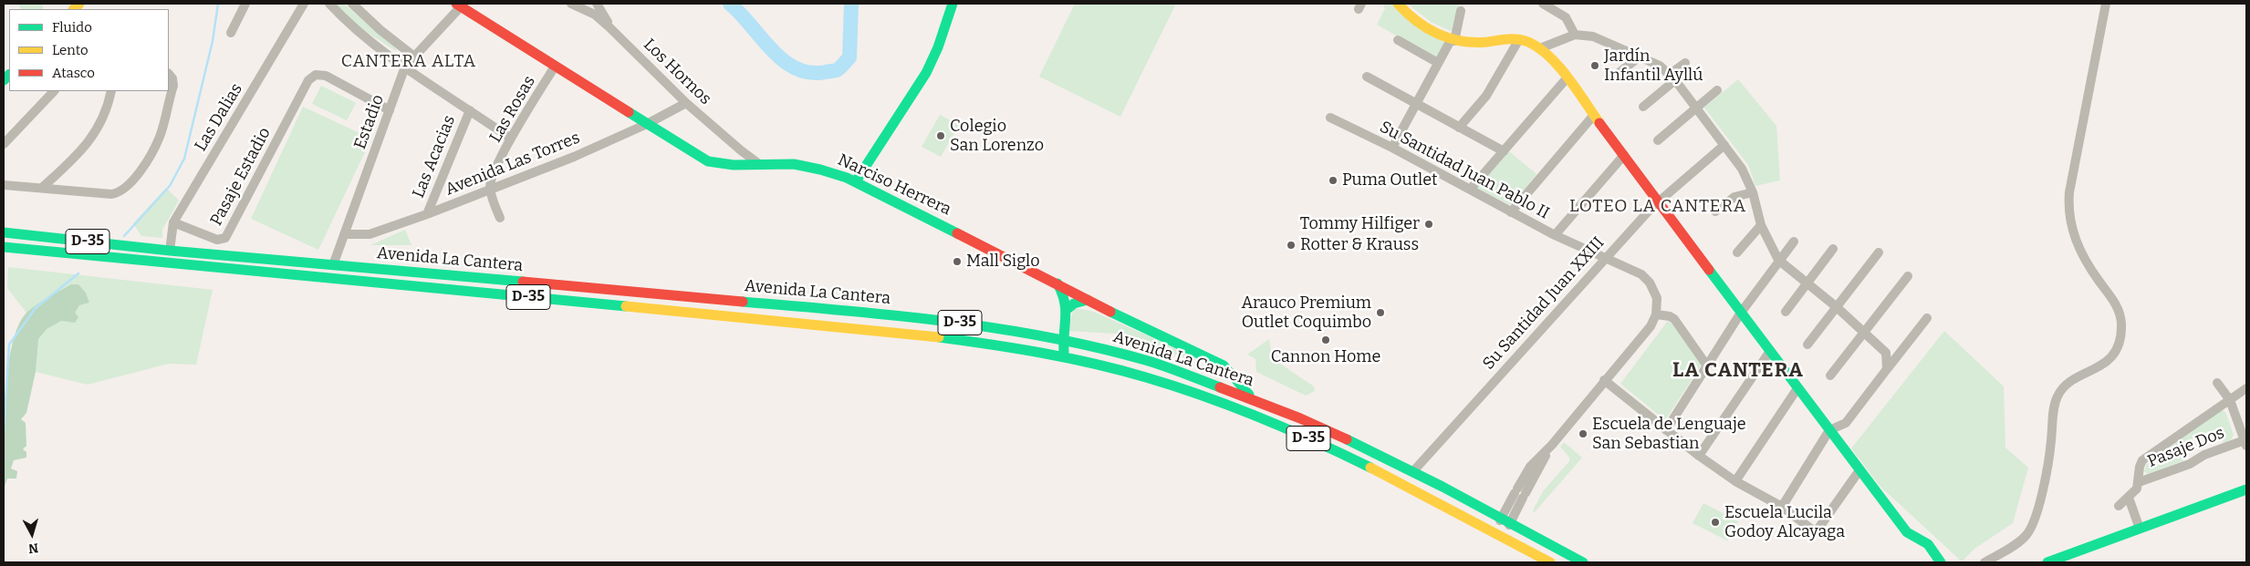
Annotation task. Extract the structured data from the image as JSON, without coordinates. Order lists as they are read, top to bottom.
{
  "streets": {
    "main road": ["Narciso Herrera", "D-35", "Avenida La Cantera"],
    "street": [
      "Los Hornos",
      "Las Rosas",
      "Las Dalias",
      "Estadio",
      "Las Acacias",
      "Avenida Las Torres",
      "Su Santidad Juan Pablo II",
      "Pasaje Estadio",
      "Su Santidad Juan XXIII",
      "Pasaje Dos"
    ]
  },
  "crossings": [
    ["Los Hornos", "Avenida Las Torres"],
    ["Los Hornos", "Narciso Herrera"],
    ["Las Rosas", "Avenida Las Torres"],
    ["Las Rosas", "Narciso Herrera"],
    ["Las Dalias", "Pasaje Estadio"],
    ["Las Dalias", "Avenida La Cantera"],
    ["Estadio", "Avenida Las Torres"],
    ["Estadio", "Pasaje Estadio"],
    ["Estadio", "Narciso Herrera"],
    ["Estadio", "Avenida La Cantera"],
    ["Las Acacias", "Avenida Las Torres"],
    ["Avenida Las Torres", "Narciso Herrera"],
    ["Su Santidad Juan Pablo II", "Su Santidad Juan XXIII"],
    ["Avenida La Cantera", "Su Santidad Juan XXIII"]
  ],
  "districts": ["CANTERA ALTA", "LOTEO LA CANTERA", "LA CANTERA"],
  "places": [
    "Jardín Infantil Ayllú",
    "Colegio San Lorenzo",
    "Puma Outlet",
    "Tommy Hilfiger",
    "Rotter & Krauss",
    "Mall Siglo",
    "Arauco Premium Outlet Coquimbo",
    "Cannon Home",
    "Escuela de Lenguaje San Sebastian",
    "Escuela Lucila Godoy Alcayaga"
  ],
  "legend": ["Fluido", "Lento", "Atasco"],
  "north": "bottom"
}
